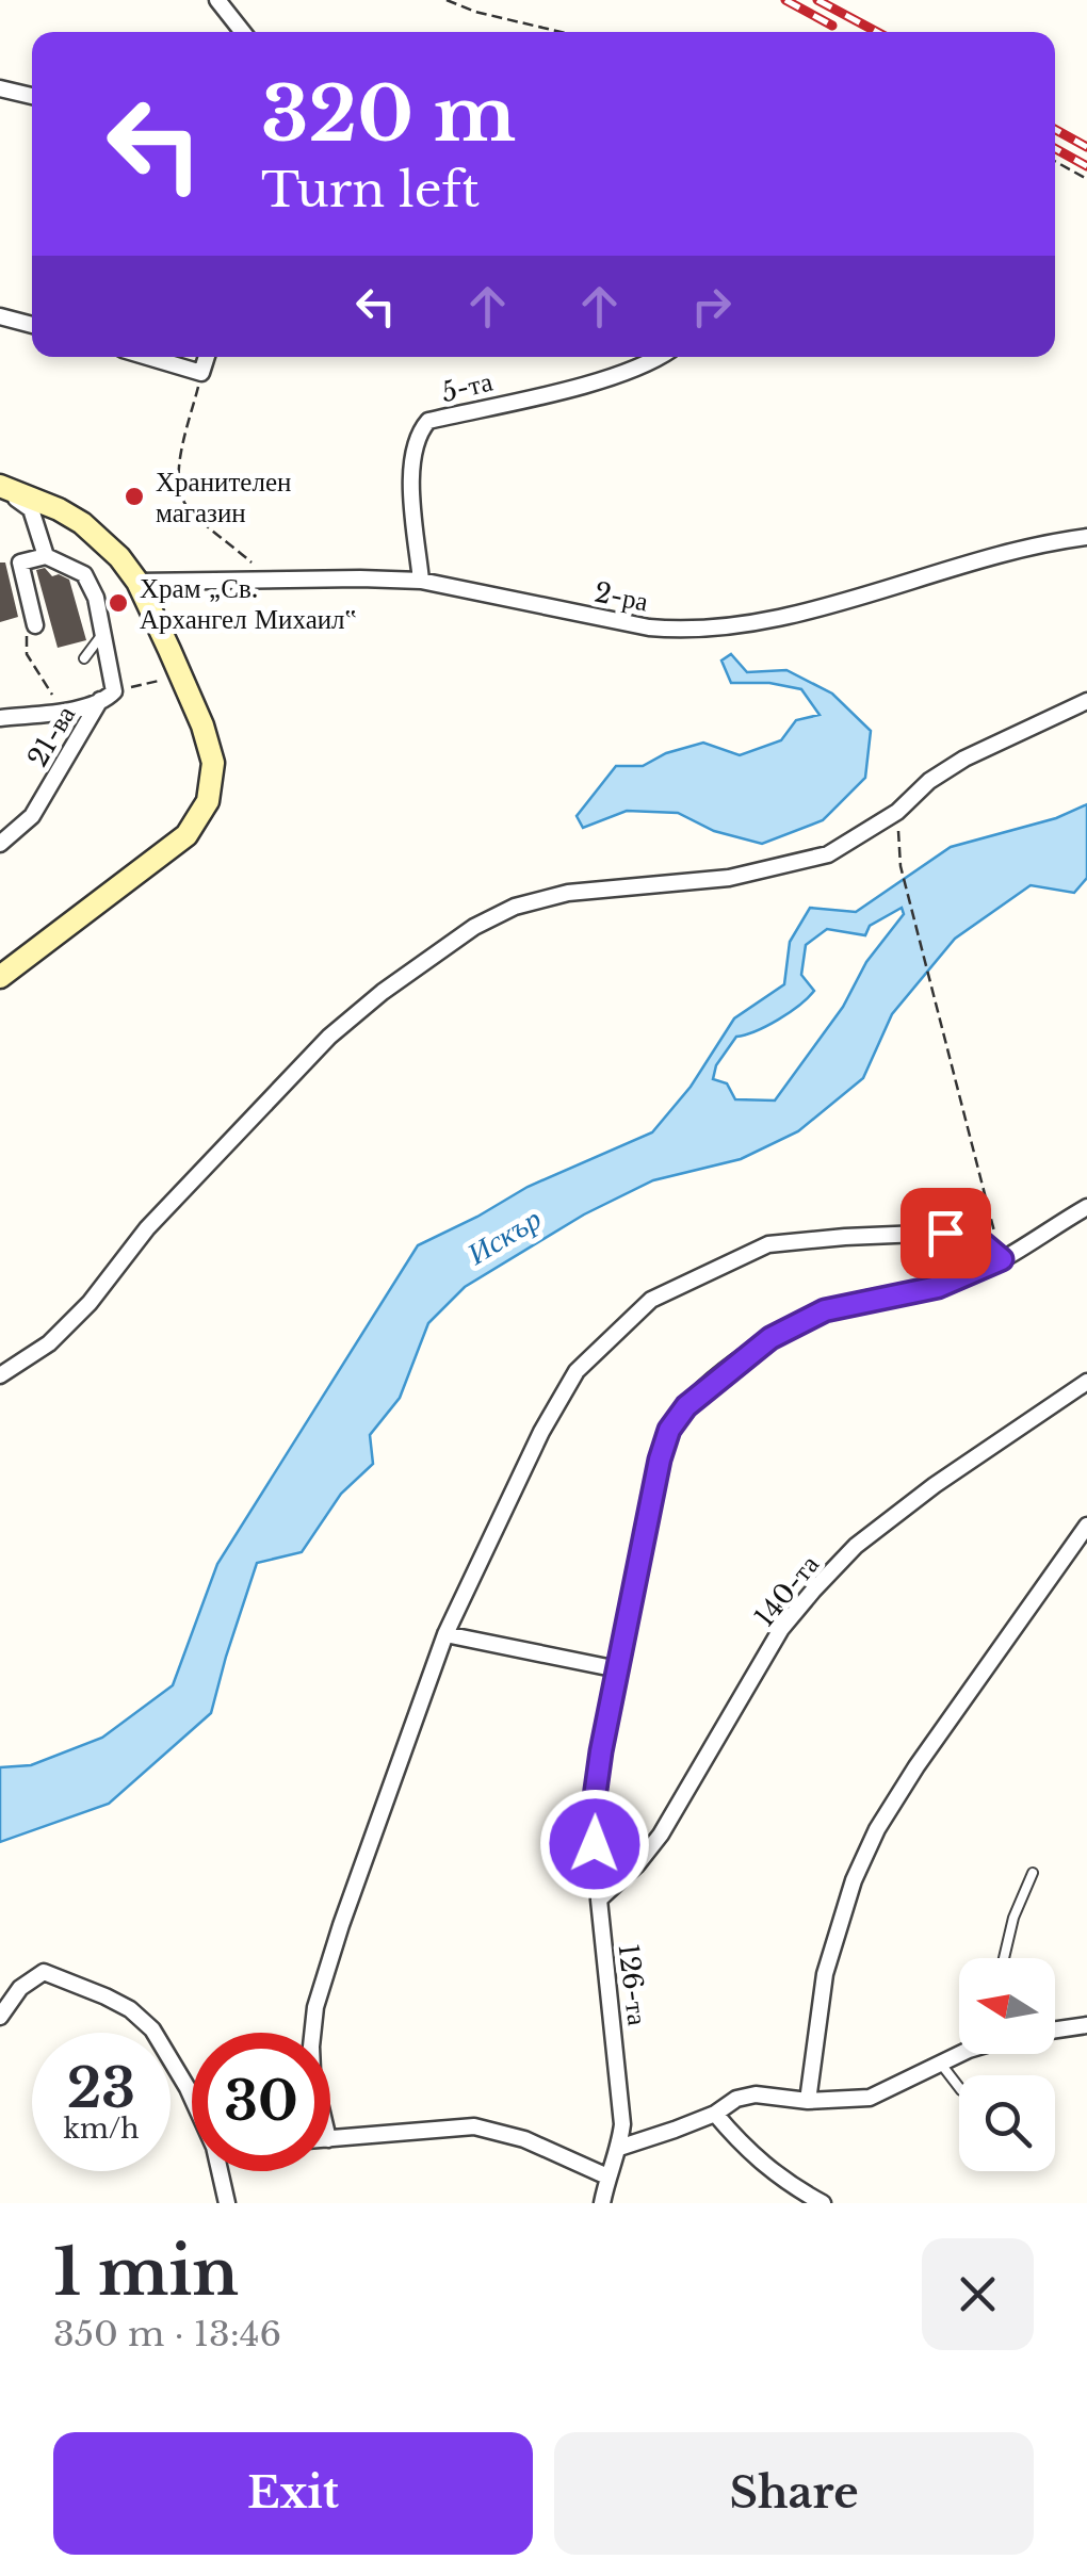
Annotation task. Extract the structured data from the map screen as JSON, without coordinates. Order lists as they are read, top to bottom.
{
  "streets": {
    "street": [
      "5-та",
      "2-ра",
      "21-ва",
      "140-та",
      "126-та"
    ]
  },
  "crossings": [
    ["5-та", "2-ра"],
    ["140-та", "126-та"]
  ],
  "water": ["Искър"],
  "places": ["Хранителен магазин", "Храм „Св. Архангел Михаил‟"],
  "north": "left",
  "page": {
    "turn": ["320 m", "Turn left"],
    "speed": "23 km/h",
    "limit": "30",
    "heading": ["1 min", "350 m · 13:46"],
    "buttons": ["Exit", "Share"]
  }
}
